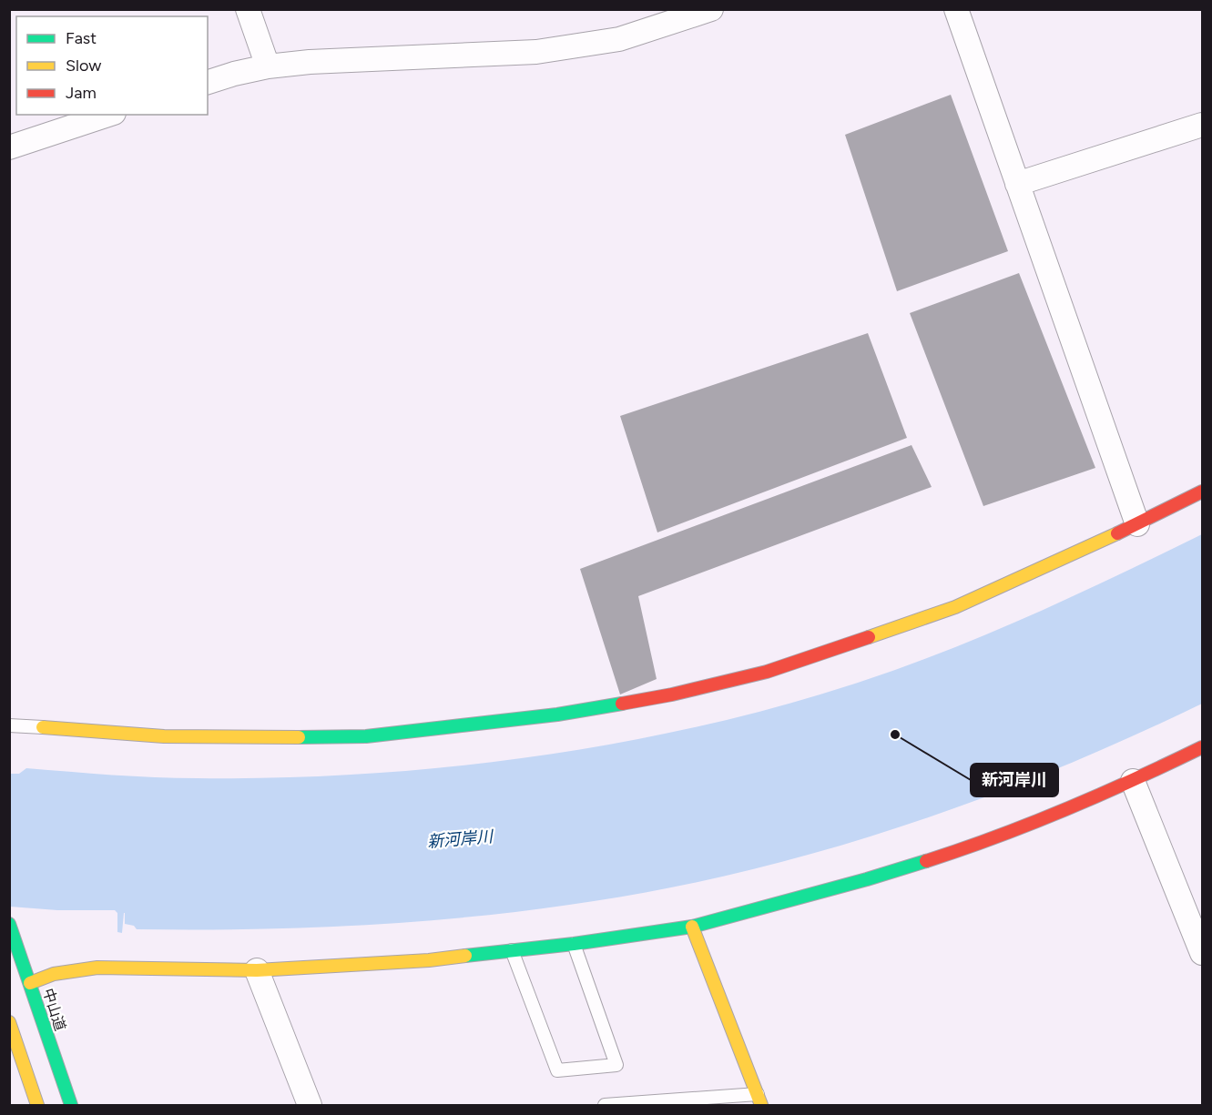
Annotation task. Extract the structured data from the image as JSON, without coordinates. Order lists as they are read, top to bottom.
{
  "streets": {
    "main road": ["中山道"]
  },
  "water": ["新河岸川"],
  "places": ["新河岸川"],
  "legend": ["Fast", "Slow", "Jam"]
}
